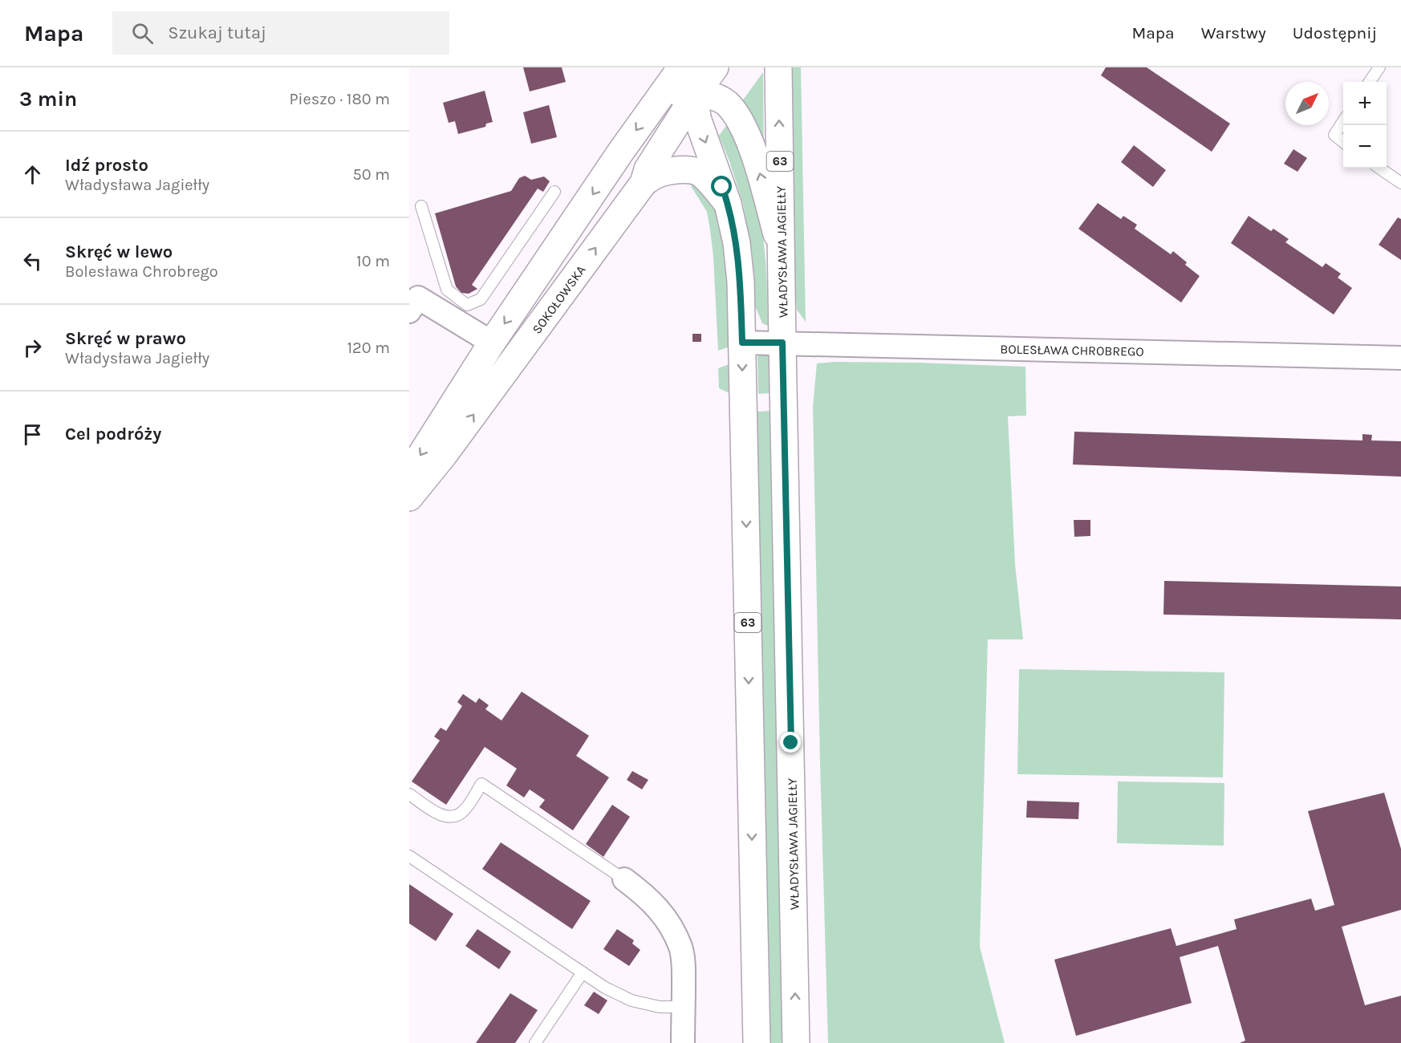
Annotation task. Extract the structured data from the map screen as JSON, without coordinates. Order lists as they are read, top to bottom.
{
  "streets": {
    "main road": ["63", "WŁADYSŁAWA JAGIEŁŁY", "SOKOŁOWSKA"],
    "street": ["BOLESŁAWA CHROBREGO"]
  },
  "crossings": [
    ["63", "SOKOŁOWSKA"],
    ["63", "BOLESŁAWA CHROBREGO"],
    ["WŁADYSŁAWA JAGIEŁŁY", "BOLESŁAWA CHROBREGO"]
  ],
  "north": "top right",
  "page": {
    "header": "Mapa",
    "search": "Szukaj tutaj",
    "nav": ["Mapa", "Warstwy", "Udostępnij"],
    "heading": ["3 min", "Pieszo · 180 m"],
    "map_buttons": ["+", "−"],
    "list": [
      ["Idź prosto", "Władysława Jagiełły", "50 m"],
      ["Skręć w lewo", "Bolesława Chrobrego", "10 m"],
      ["Skręć w prawo", "Władysława Jagiełły", "120 m"],
      "Cel podróży"
    ]
  }
}
